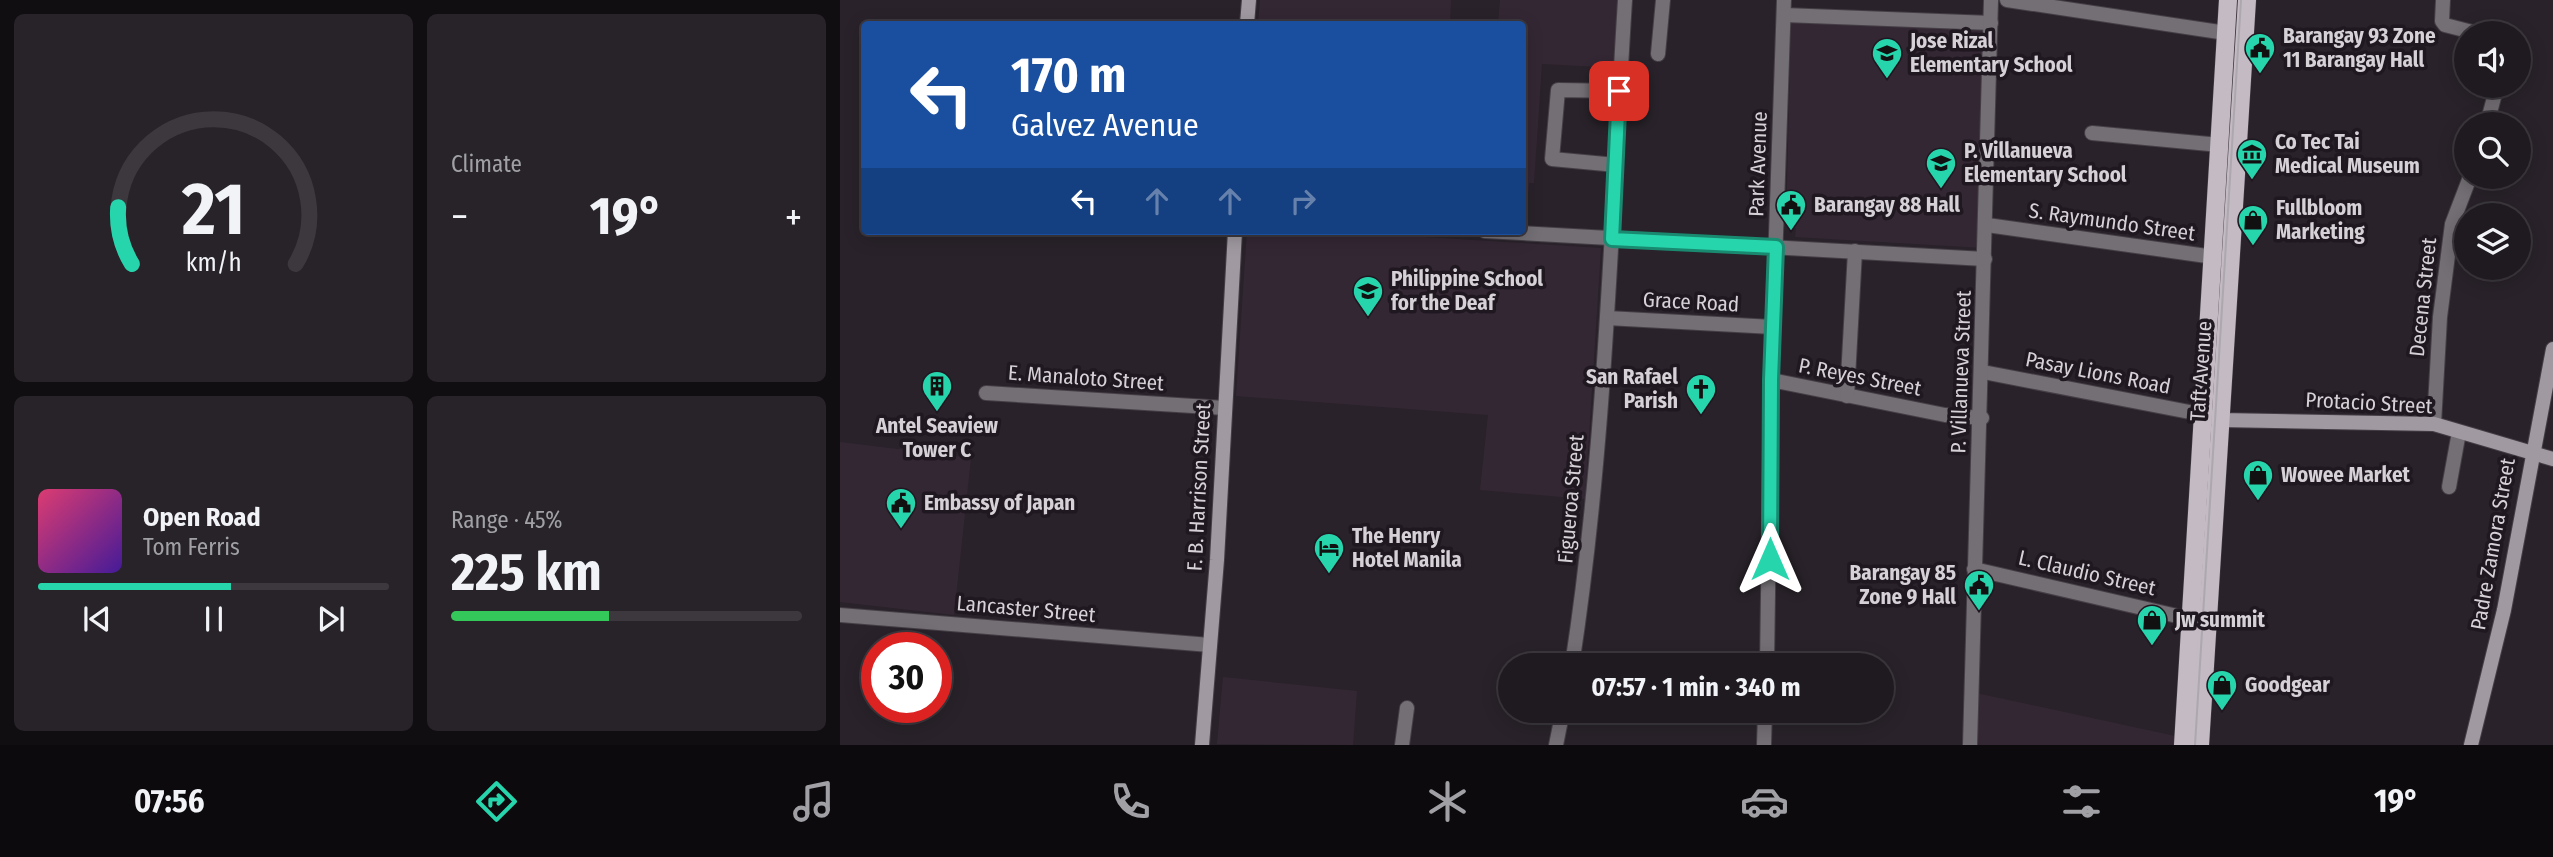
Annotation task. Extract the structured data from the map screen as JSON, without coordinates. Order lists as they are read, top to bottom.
{
  "streets": {
    "main road": ["Taft Avenue"],
    "street": [
      "Park Avenue",
      "S. Raymundo Street",
      "Decena Street",
      "Grace Road",
      "P. Villanueva Street",
      "Pasay Lions Road",
      "P. Reyes Street",
      "E. Manaloto Street",
      "Protacio Street",
      "F. B. Harrison Street",
      "Figueroa Street",
      "Padre Zamora Street",
      "L. Claudio Street",
      "Lancaster Street"
    ]
  },
  "crossings": [
    ["Park Avenue", "Grace Road"],
    ["Park Avenue", "P. Reyes Street"],
    ["S. Raymundo Street", "Taft Avenue"],
    ["S. Raymundo Street", "P. Villanueva Street"],
    ["Decena Street", "Protacio Street"],
    ["Grace Road", "Figueroa Street"],
    ["Taft Avenue", "Pasay Lions Road"],
    ["Taft Avenue", "Protacio Street"],
    ["Taft Avenue", "L. Claudio Street"],
    ["P. Villanueva Street", "Pasay Lions Road"],
    ["P. Villanueva Street", "P. Reyes Street"],
    ["P. Villanueva Street", "L. Claudio Street"],
    ["Pasay Lions Road", "Protacio Street"],
    ["E. Manaloto Street", "F. B. Harrison Street"],
    ["Protacio Street", "Padre Zamora Street"],
    ["F. B. Harrison Street", "Lancaster Street"]
  ],
  "places": {
    "public building": [
      "Barangay 93 Zone 11 Barangay Hall",
      "Barangay 88 Hall",
      "Embassy of Japan",
      "Barangay 85 Zone 9 Hall"
    ],
    "school or university": ["Jose Rizal Elementary School", "P. Villanueva Elementary School", "Philippine School for the Deaf"],
    "museum": ["Co Tec Tai Medical Museum"],
    "shop": [
      "Fullbloom Marketing",
      "Wowee Market",
      "Jw summit",
      "Goodgear"
    ],
    "building": ["Antel Seaview Tower C"],
    "church": ["San Rafael Parish"],
    "hotel": ["The Henry Hotel Manila"]
  },
  "page": {
    "tile": [
      "Climate",
      ["Range · 45%", "225 km"]
    ],
    "turn": ["170 m", "Galvez Avenue"],
    "heat": ["−", "19°", "+"],
    "song": ["Open Road", "Tom Ferris"],
    "limit": "30",
    "trip": "07:57 · 1 min · 340 m",
    "tabs": ["07:56", "19°"],
    "gauge": ["21", "km/h"]
  }
}
